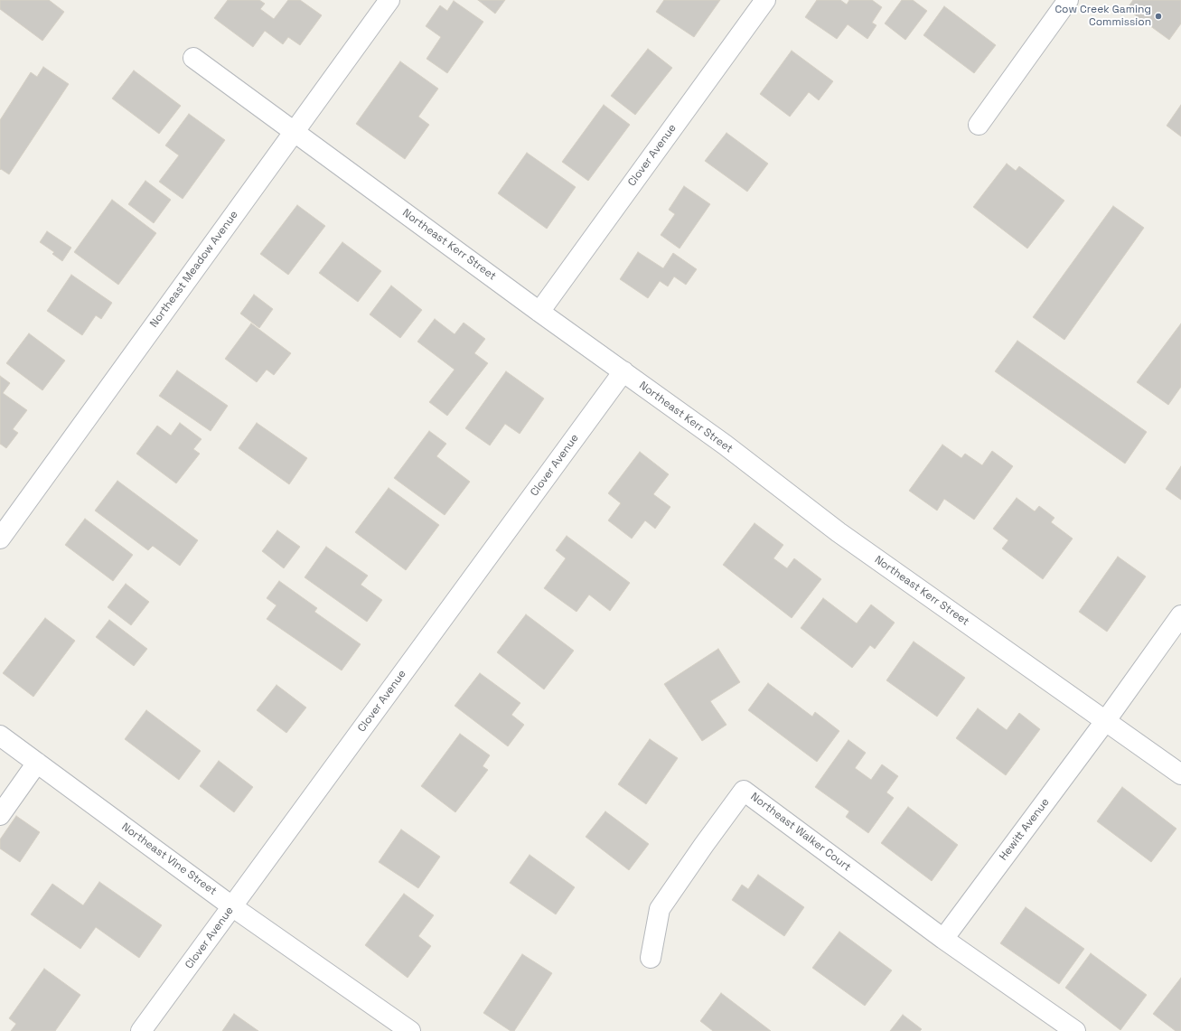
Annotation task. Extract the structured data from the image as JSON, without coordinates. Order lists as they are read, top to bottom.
{
  "streets": {
    "street": [
      "Clover Avenue",
      "Northeast Kerr Street",
      "Northeast Meadow Avenue",
      "Hewitt Avenue",
      "Northeast Walker Court",
      "Northeast Vine Street"
    ]
  },
  "crossings": [
    ["Clover Avenue", "Northeast Kerr Street"],
    ["Clover Avenue", "Northeast Vine Street"],
    ["Northeast Kerr Street", "Northeast Meadow Avenue"],
    ["Northeast Kerr Street", "Hewitt Avenue"],
    ["Hewitt Avenue", "Northeast Walker Court"]
  ],
  "places": ["Cow Creek Gaming Commission"]
}
